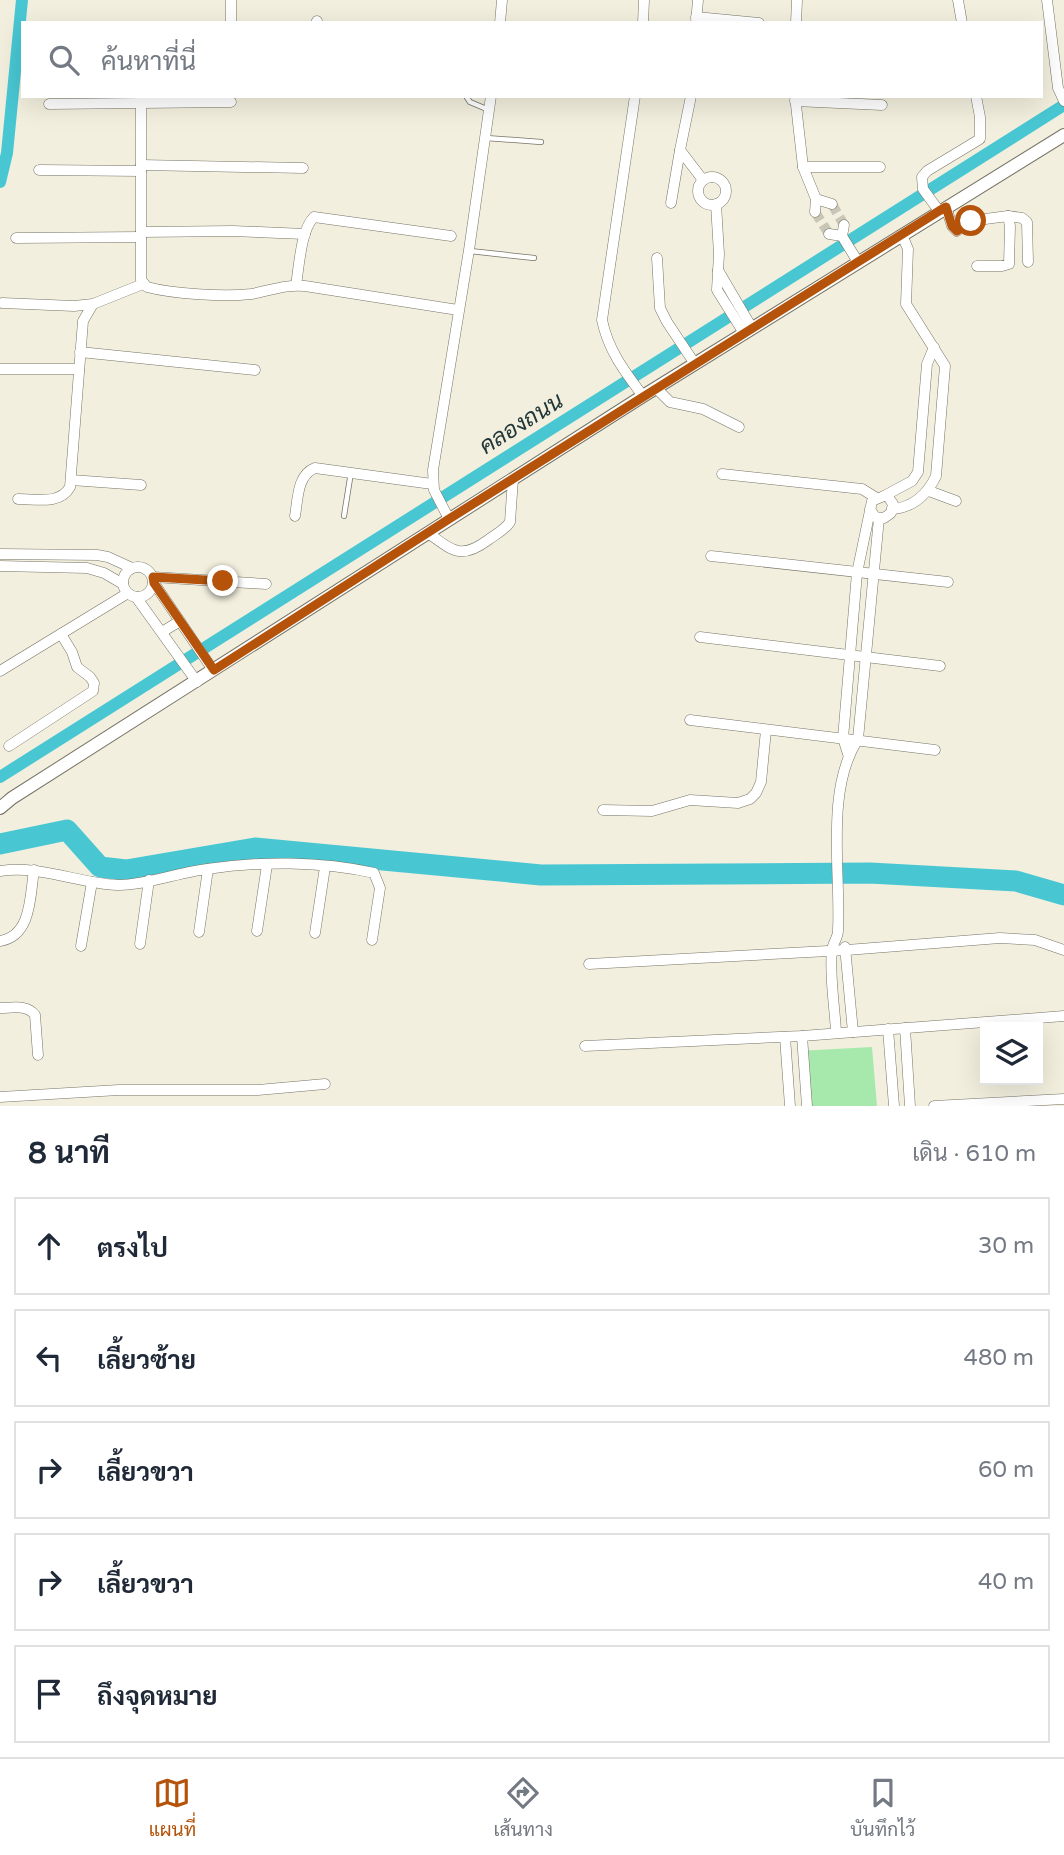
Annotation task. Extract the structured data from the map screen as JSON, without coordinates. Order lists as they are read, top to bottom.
{
  "water": ["คลองถนน"],
  "page": {
    "search": "ค้นหาที่นี่",
    "heading": ["8 นาที", "เดิน · 610 m"],
    "list": [
      ["ตรงไป", "30 m"],
      ["เลี้ยวซ้าย", "480 m"],
      ["เลี้ยวขวา", "60 m"],
      ["เลี้ยวขวา", "40 m"],
      "ถึงจุดหมาย"
    ],
    "nav": ["แผนที่", "เส้นทาง", "บันทึกไว้"]
  }
}
